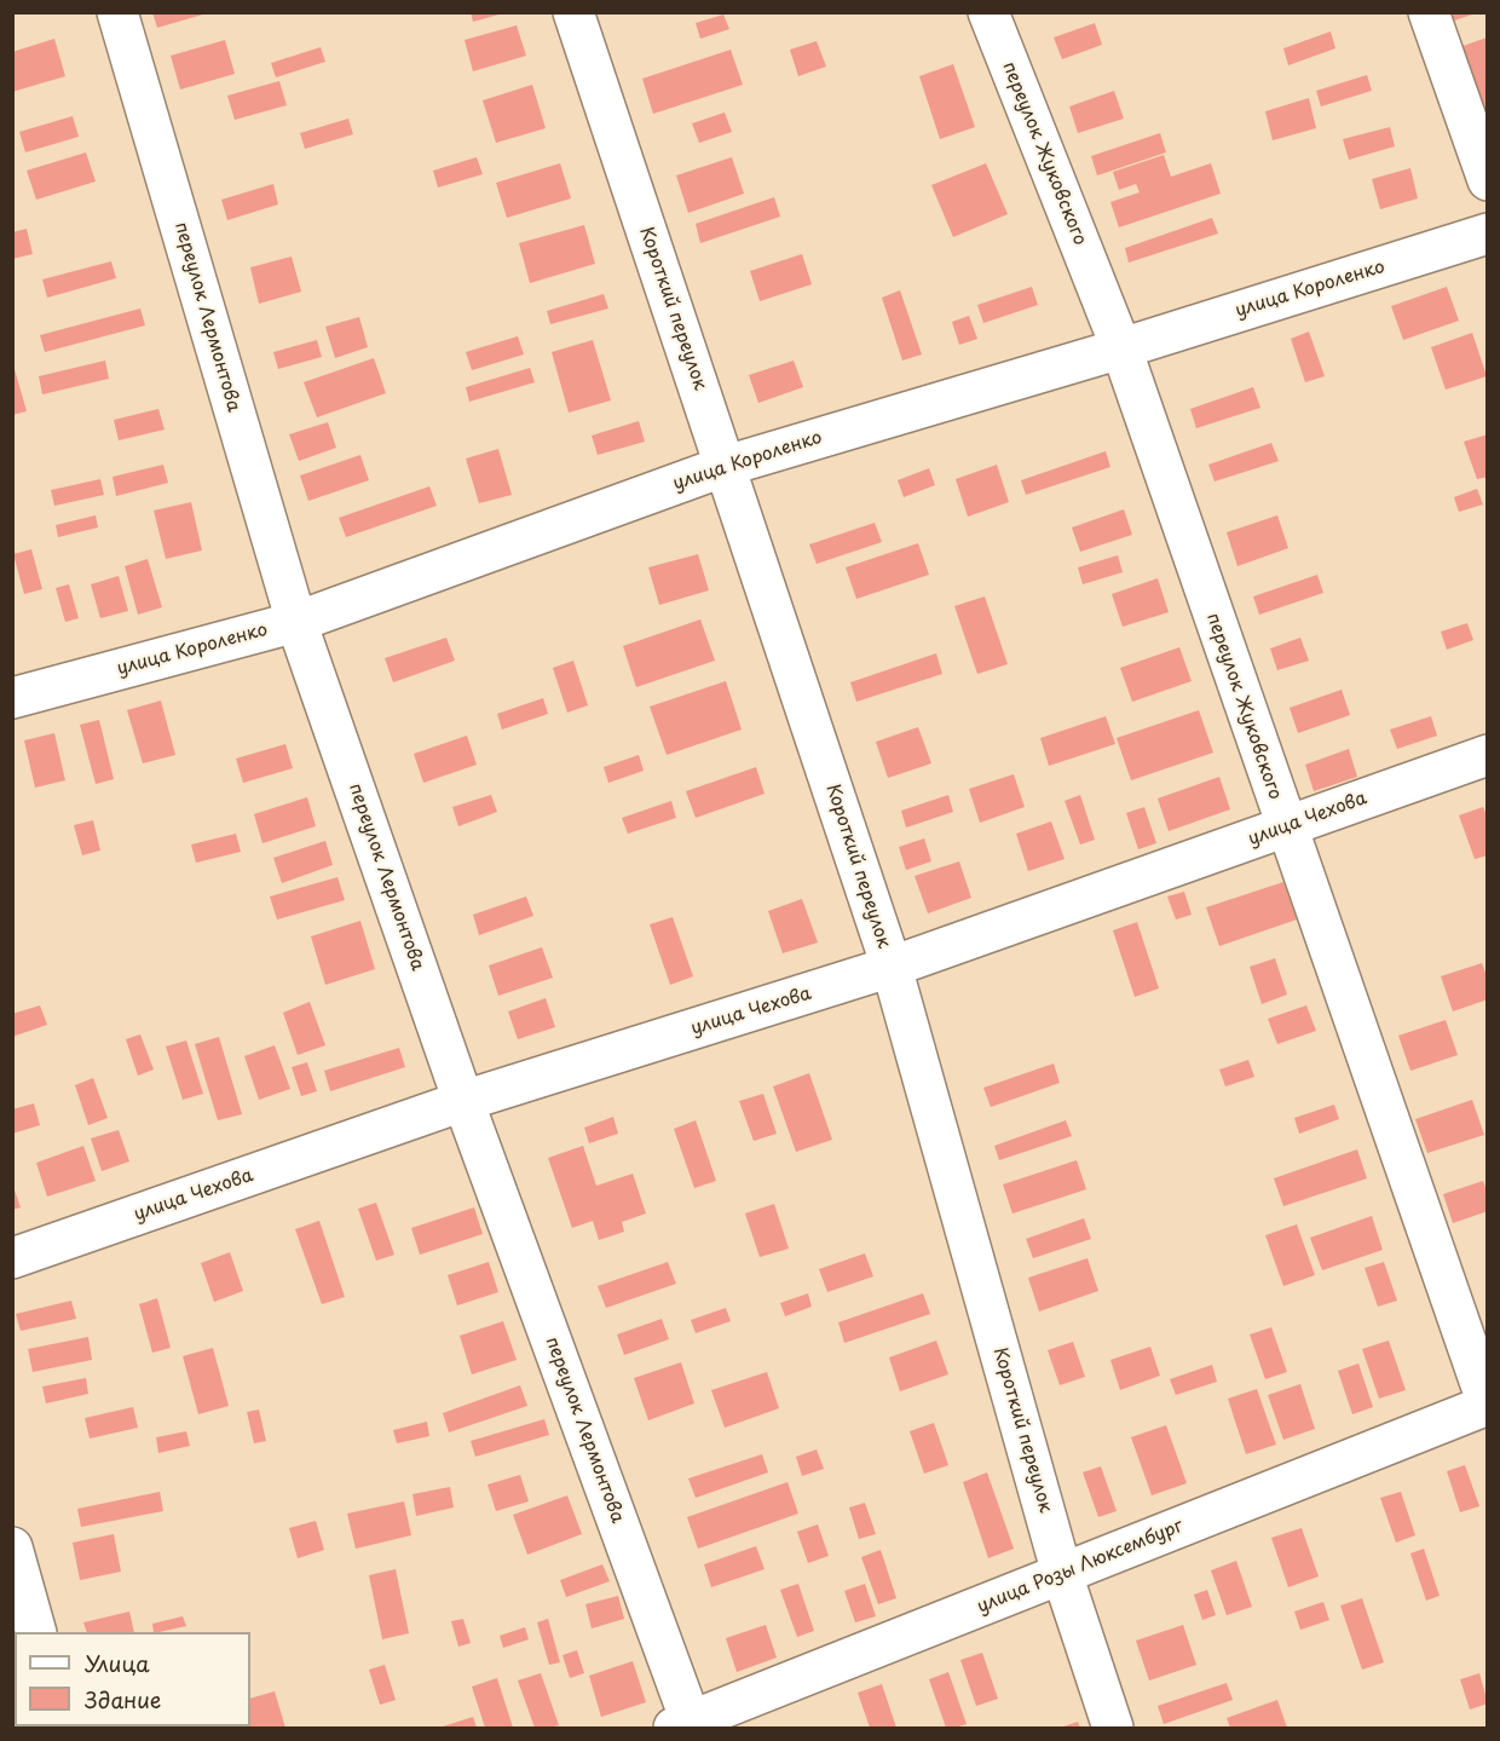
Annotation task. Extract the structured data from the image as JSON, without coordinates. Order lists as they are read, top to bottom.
{
  "streets": {
    "street": [
      "переулок Жуковского",
      "улица Короленко",
      "Короткий переулок",
      "переулок Лермонтова",
      "улица Чехова",
      "улица Розы Люксембург"
    ]
  },
  "crossings": [
    ["переулок Жуковского", "улица Короленко"],
    ["переулок Жуковского", "улица Чехова"],
    ["переулок Жуковского", "улица Розы Люксембург"],
    ["улица Короленко", "Короткий переулок"],
    ["улица Короленко", "переулок Лермонтова"],
    ["Короткий переулок", "улица Чехова"],
    ["Короткий переулок", "улица Розы Люксембург"],
    ["переулок Лермонтова", "улица Чехова"],
    ["переулок Лермонтова", "улица Розы Люксембург"]
  ],
  "legend": ["Улица", "Здание"]
}
